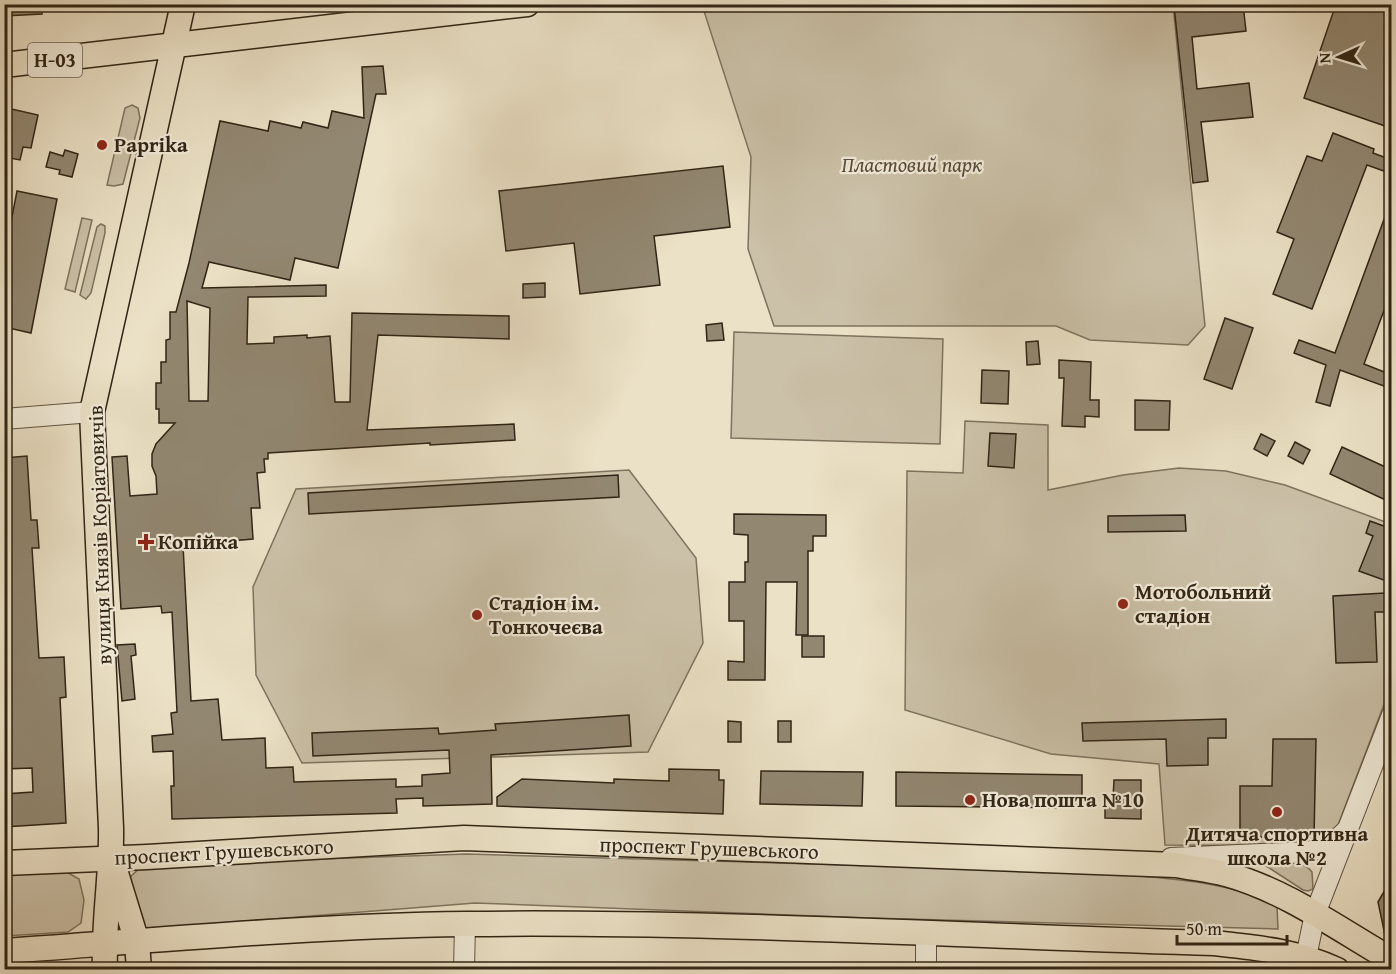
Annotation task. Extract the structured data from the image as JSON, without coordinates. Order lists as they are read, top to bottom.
{
  "streets": {
    "main road": ["Н-03", "вулиця Князів Коріатовичів", "проспект Грушевського"]
  },
  "crossings": [
    ["Н-03", "вулиця Князів Коріатовичів"],
    ["вулиця Князів Коріатовичів", "проспект Грушевського"]
  ],
  "parks": ["Пластовий парк"],
  "places": {
    "other": [
      "Paprika",
      "Мотобольний стадіон",
      "Стадіон ім. Тонкочеєва",
      "Нова пошта №10",
      "Дитяча спортивна школа №2"
    ],
    "health": ["Копійка"]
  },
  "scale_bar": "50 m",
  "north": "left"
}
